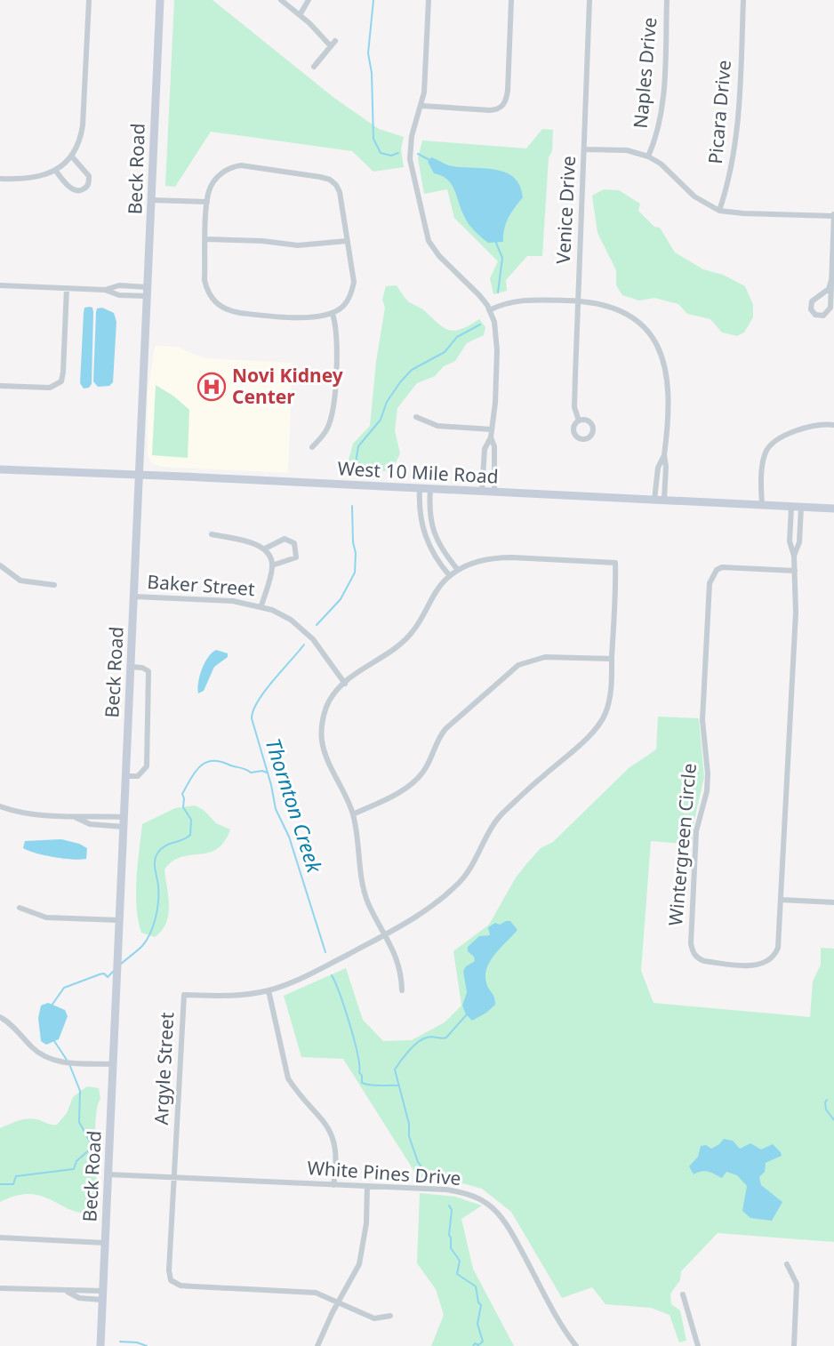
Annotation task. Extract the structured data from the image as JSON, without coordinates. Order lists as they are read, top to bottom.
{
  "streets": {
    "main road": ["Beck Road", "West 10 Mile Road"],
    "street": [
      "Naples Drive",
      "Picara Drive",
      "Venice Drive",
      "Baker Street",
      "Wintergreen Circle",
      "Argyle Street",
      "White Pines Drive"
    ]
  },
  "crossings": [
    ["Naples Drive", "Venice Drive"],
    ["Beck Road", "West 10 Mile Road"],
    ["Beck Road", "Baker Street"],
    ["Beck Road", "White Pines Drive"],
    ["West 10 Mile Road", "Wintergreen Circle"],
    ["Argyle Street", "White Pines Drive"]
  ],
  "water": ["Thornton Creek"],
  "places": {
    "hospital": ["Novi Kidney Center"]
  }
}
